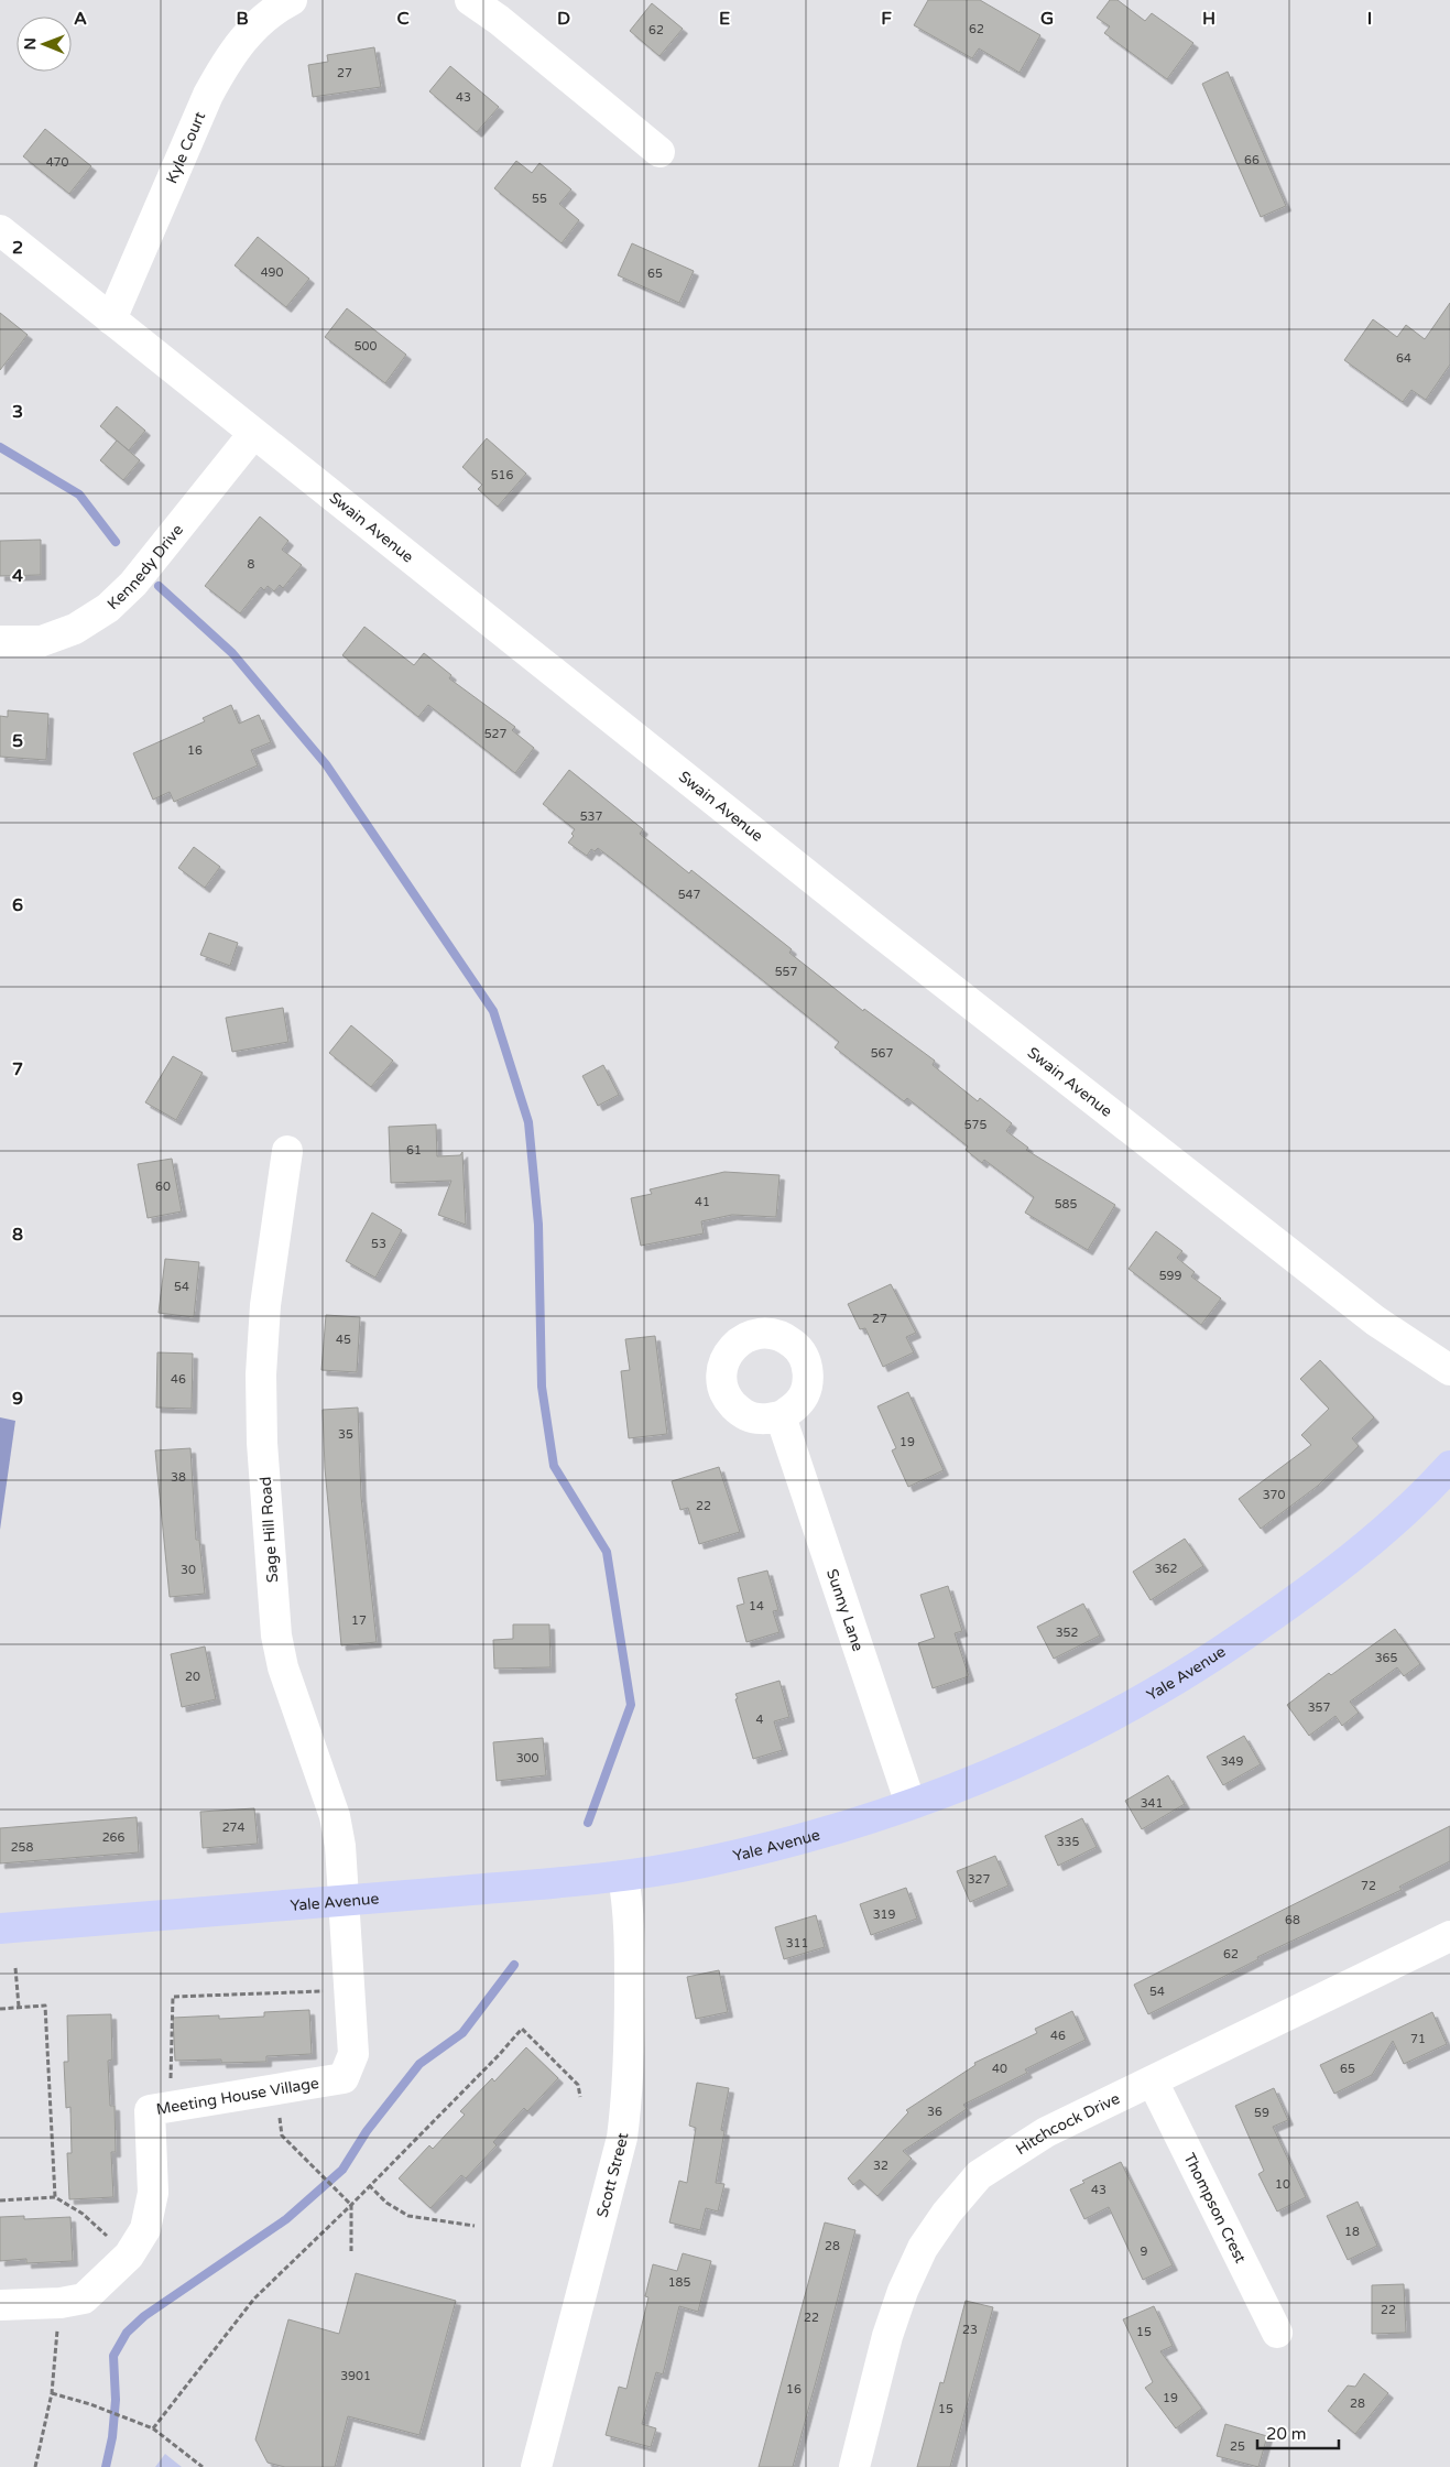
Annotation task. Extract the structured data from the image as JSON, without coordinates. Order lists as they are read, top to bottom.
{
  "streets": {
    "main road": ["Yale Avenue"],
    "street": [
      "Kyle Court",
      "Swain Avenue",
      "Kennedy Drive",
      "Sage Hill Road",
      "Sunny Lane",
      "Meeting House Village",
      "Hitchcock Drive",
      "Scott Street",
      "Thompson Crest"
    ]
  },
  "crossings": [
    ["Kyle Court", "Swain Avenue"],
    ["Swain Avenue", "Kennedy Drive"],
    ["Sage Hill Road", "Yale Avenue"],
    ["Sage Hill Road", "Meeting House Village"],
    ["Sunny Lane", "Yale Avenue"],
    ["Yale Avenue", "Meeting House Village"],
    ["Yale Avenue", "Scott Street"],
    ["Hitchcock Drive", "Thompson Crest"]
  ],
  "house_numbers": [
    "62",
    "62",
    "27",
    "43",
    "66",
    "470",
    "55",
    "490",
    "65",
    "500",
    "64",
    "516",
    "8",
    "527",
    "16",
    "537",
    "547",
    "557",
    "567",
    "575",
    "61",
    "60",
    "41",
    "585",
    "53",
    "599",
    "54",
    "27",
    "45",
    "46",
    "35",
    "19",
    "38",
    "370",
    "22",
    "362",
    "30",
    "14",
    "17",
    "352",
    "365",
    "20",
    "357",
    "4",
    "300",
    "349",
    "341",
    "274",
    "266",
    "335",
    "258",
    "327",
    "72",
    "319",
    "68",
    "311",
    "62",
    "54",
    "46",
    "71",
    "40",
    "65",
    "36",
    "59",
    "32",
    "10",
    "43",
    "18",
    "28",
    "9",
    "185",
    "22",
    "22",
    "23",
    "15",
    "3901",
    "16",
    "19",
    "28",
    "15",
    "25"
  ],
  "scale_bar": "20 m",
  "north": "left",
  "grid": {
    "columns": [
      "A",
      "B",
      "C",
      "D",
      "E",
      "F",
      "G",
      "H",
      "I"
    ],
    "rows": [
      "2",
      "3",
      "4",
      "5",
      "6",
      "7",
      "8",
      "9"
    ]
  }
}
